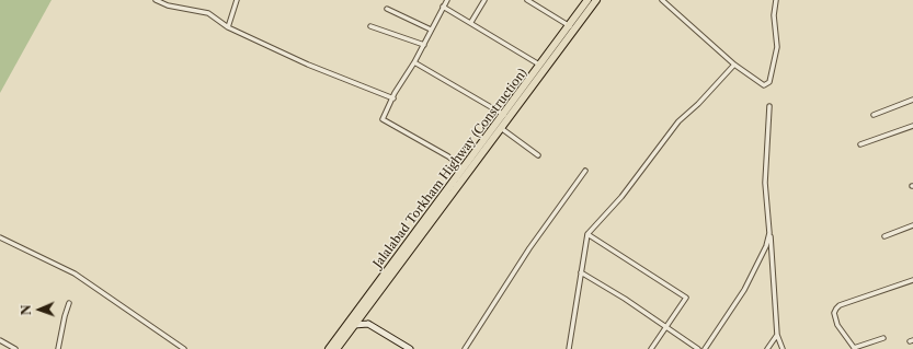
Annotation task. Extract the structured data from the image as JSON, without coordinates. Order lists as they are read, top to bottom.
{
  "streets": {
    "highway": ["Jalalabad Torkham Highway (Construction)"]
  },
  "north": "left"
}
